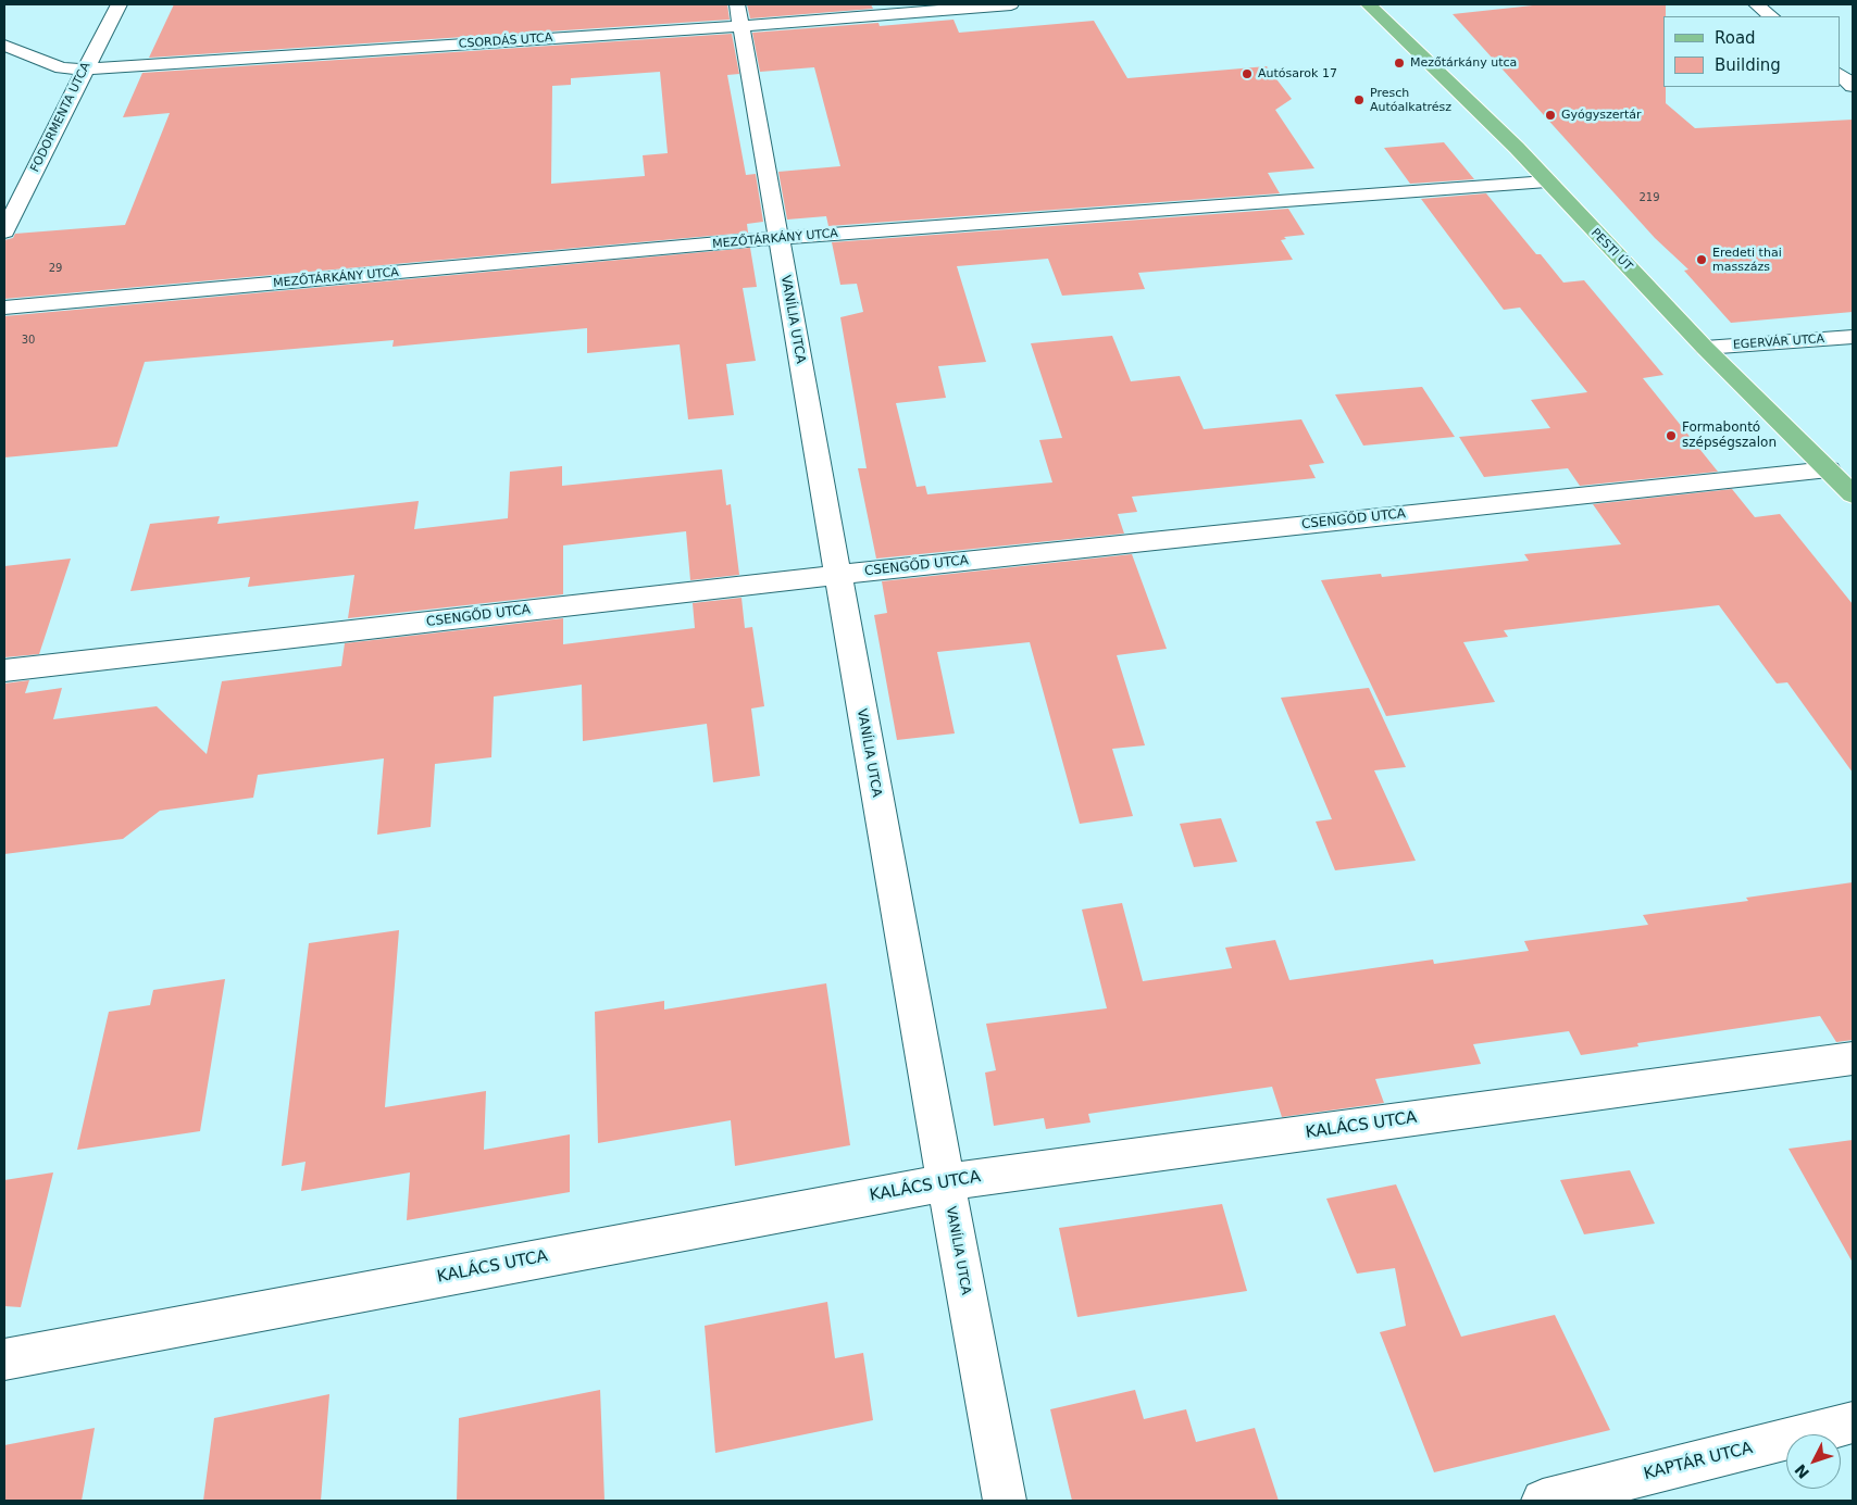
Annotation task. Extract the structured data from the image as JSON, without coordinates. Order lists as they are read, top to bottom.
{
  "streets": {
    "main road": ["PESTI ÚT"],
    "street": [
      "CSORDÁS UTCA",
      "FODORMENTA UTCA",
      "MEZŐTÁRKÁNY UTCA",
      "VANÍLIA UTCA",
      "EGERVÁR UTCA",
      "CSENGŐD UTCA",
      "KALÁCS UTCA",
      "KAPTÁR UTCA"
    ]
  },
  "crossings": [
    ["CSORDÁS UTCA", "FODORMENTA UTCA"],
    ["CSORDÁS UTCA", "VANÍLIA UTCA"],
    ["MEZŐTÁRKÁNY UTCA", "PESTI ÚT"],
    ["MEZŐTÁRKÁNY UTCA", "VANÍLIA UTCA"],
    ["PESTI ÚT", "EGERVÁR UTCA"],
    ["PESTI ÚT", "CSENGŐD UTCA"],
    ["VANÍLIA UTCA", "CSENGŐD UTCA"],
    ["VANÍLIA UTCA", "KALÁCS UTCA"]
  ],
  "places": [
    "Mezőtárkány utca",
    "Autósarok 17",
    "Presch Autóalkatrész",
    "Gyógyszertár",
    "Eredeti thai masszázs",
    "Formabontó szépségszalon"
  ],
  "house_numbers": ["219", "29", "30"],
  "legend": ["Road", "Building"],
  "north": "bottom left"
}
